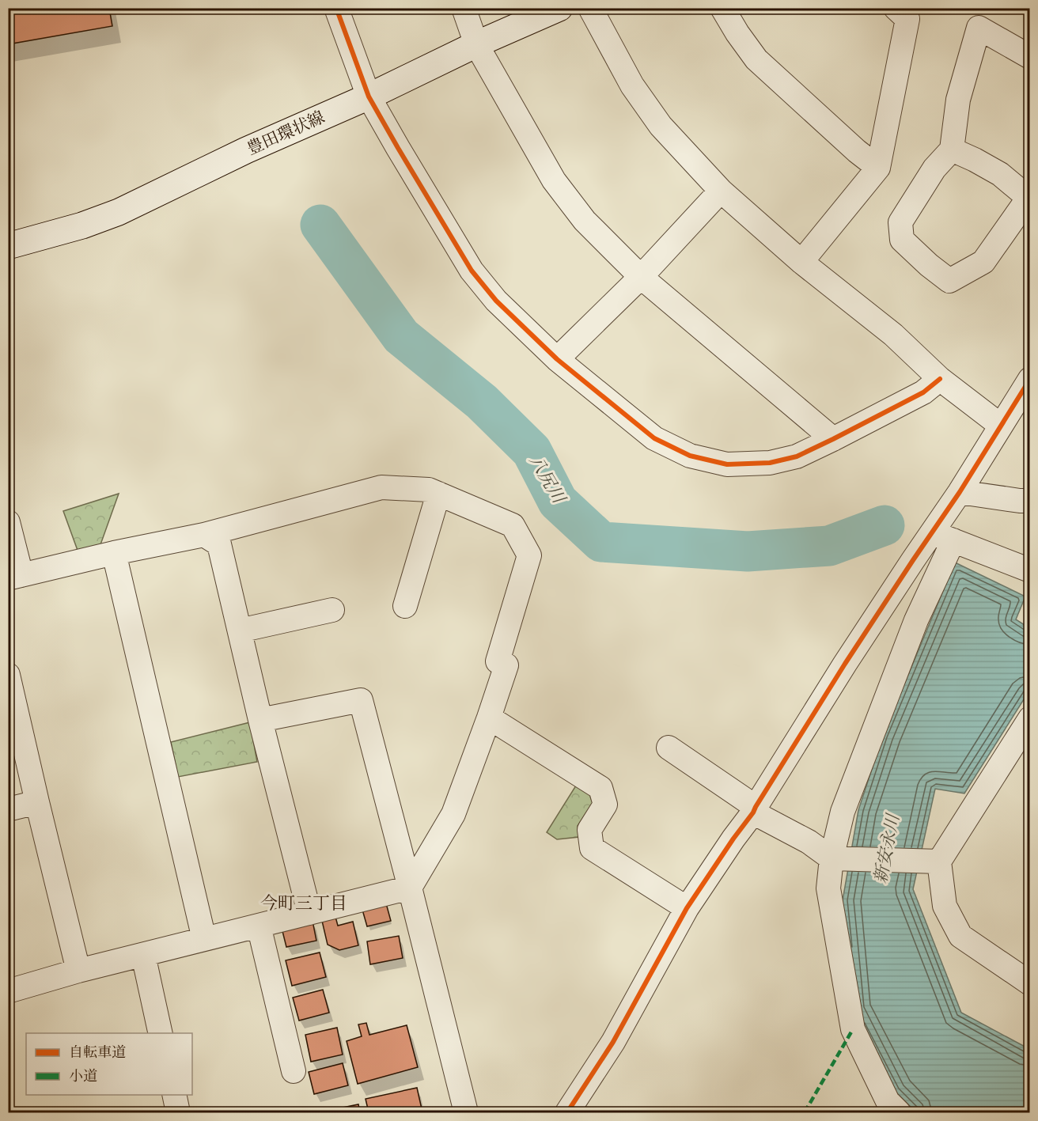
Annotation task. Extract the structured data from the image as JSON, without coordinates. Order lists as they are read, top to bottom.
{
  "streets": {
    "main road": ["豊田環状線"]
  },
  "districts": ["今町三丁目"],
  "water": ["八尻川", "新安永川"],
  "legend": ["自転車道", "小道"]
}
